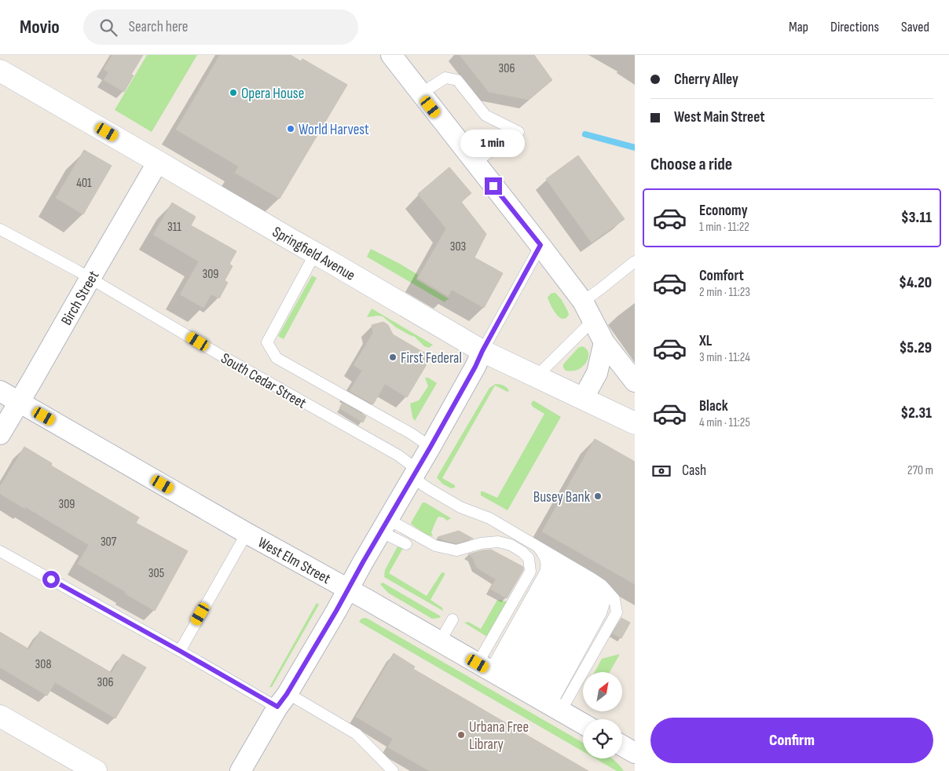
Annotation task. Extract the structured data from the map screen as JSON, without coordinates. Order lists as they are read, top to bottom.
{
  "streets": {
    "street": ["Springfield Avenue", "Birch Street", "West Elm Street"],
    "lane": ["South Cedar Street"]
  },
  "crossings": [
    ["Springfield Avenue", "Birch Street"],
    ["Birch Street", "South Cedar Street"],
    ["Birch Street", "West Elm Street"]
  ],
  "places": [
    "Opera House",
    "World Harvest",
    "First Federal",
    "Busey Bank",
    "Urbana Free Library"
  ],
  "house_numbers": [
    "306",
    "401",
    "311",
    "303",
    "309",
    "309",
    "307",
    "305",
    "308",
    "306"
  ],
  "north": "top right",
  "page": {
    "header": "Movio",
    "search": "Search here",
    "nav": ["Map", "Directions", "Saved"],
    "banner": ["Cherry Alley", "West Main Street"],
    "bubble": "1 min",
    "heading": "Choose a ride",
    "list": [
      {
        "name": "Economy",
        "note": "1 min · 11:22",
        "value": "$3.11"
      },
      {
        "name": "Comfort",
        "note": "2 min · 11:23",
        "value": "$4.20"
      },
      {
        "name": "XL",
        "note": "3 min · 11:24",
        "value": "$5.29"
      },
      {
        "name": "Black",
        "note": "4 min · 11:25",
        "value": "$2.31"
      }
    ],
    "pay": ["Cash", "270 m"],
    "buttons": "Confirm"
  }
}
